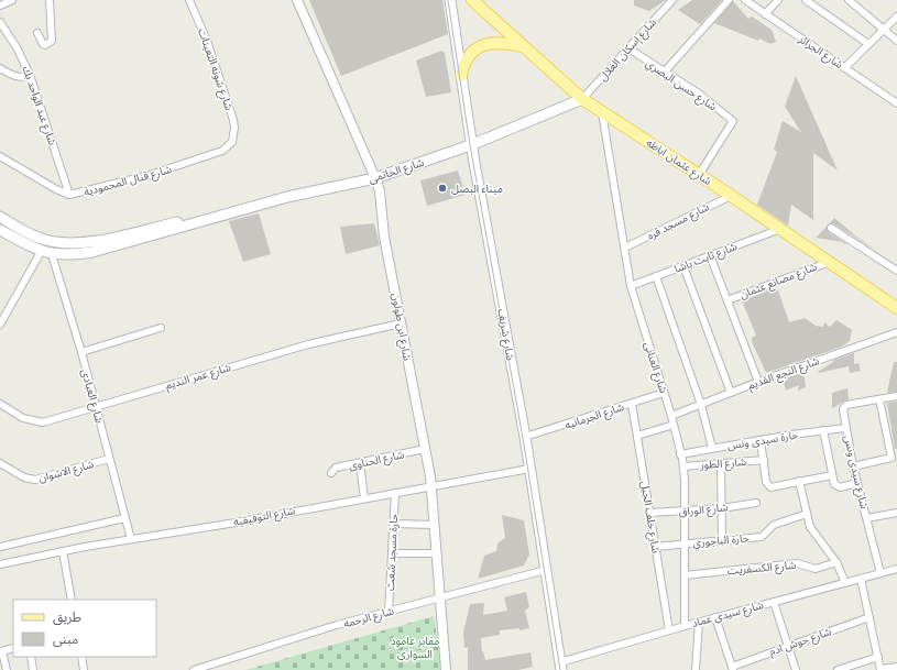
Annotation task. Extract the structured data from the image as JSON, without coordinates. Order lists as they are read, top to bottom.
{
  "streets": {
    "main road": ["شارع عثمان اباظه", "شارع الخاتمى", "شارع شريف"],
    "street": [
      "شارع إسكان الغلال",
      "شارع الجزائر",
      "شارع شونه التعينات",
      "شارع حسن البصري",
      "شارع عبد الواحد بك",
      "شارع قنال المحمودية",
      "شارع مسجد قره",
      "شارع ثابت باشا",
      "شارع مصانع عثمان",
      "شارع ابن طولون",
      "شارع العنانى",
      "شارع النجع القديم",
      "شارع عمر النديم",
      "شارع العبادى",
      "شارع الجرمانيه",
      "حارة سيدى ونس",
      "شارع الحناوى",
      "شارع الطور",
      "شارع الاشوان",
      "شارع سيدى ونس",
      "شارع الوراق",
      "شارع التوفيقيه",
      "شارع خلف الجبل",
      "حارة الباجوري",
      "حارة مسجد شعث",
      "شارع الكسفريت",
      "شارع سيدى عماد",
      "شارع الرحمه",
      "شارع حوش ادم"
    ]
  },
  "crossings": [
    ["شارع إسكان الغلال", "شارع حسن البصري"],
    ["شارع إسكان الغلال", "شارع عثمان اباظه"],
    ["شارع إسكان الغلال", "شارع الخاتمى"],
    ["شارع شونه التعينات", "شارع قنال المحمودية"],
    ["شارع حسن البصري", "شارع عثمان اباظه"],
    ["شارع عبد الواحد بك", "شارع قنال المحمودية"],
    ["شارع عثمان اباظه", "شارع الخاتمى"],
    ["شارع عثمان اباظه", "شارع مسجد قره"],
    ["شارع عثمان اباظه", "شارع ثابت باشا"],
    ["شارع عثمان اباظه", "شارع مصانع عثمان"],
    ["شارع عثمان اباظه", "شارع العنانى"],
    ["شارع الخاتمى", "شارع ابن طولون"],
    ["شارع الخاتمى", "شارع شريف"],
    ["شارع الخاتمى", "شارع العبادى"],
    ["شارع مسجد قره", "شارع العنانى"],
    ["شارع ثابت باشا", "شارع العنانى"],
    ["شارع ابن طولون", "شارع عمر النديم"],
    ["شارع ابن طولون", "شارع الحناوى"],
    ["شارع ابن طولون", "شارع التوفيقيه"],
    ["شارع ابن طولون", "شارع الرحمه"],
    ["شارع شريف", "شارع الجرمانيه"],
    ["شارع شريف", "شارع التوفيقيه"],
    ["شارع شريف", "شارع سيدى عماد"],
    ["شارع شريف", "شارع الرحمه"],
    ["شارع العنانى", "شارع النجع القديم"],
    ["شارع العنانى", "شارع الجرمانيه"],
    ["شارع العنانى", "حارة سيدى ونس"],
    ["شارع العنانى", "شارع الطور"],
    ["شارع العنانى", "شارع الوراق"],
    ["شارع العنانى", "حارة الباجوري"],
    ["شارع العنانى", "شارع الكسفريت"],
    ["شارع العنانى", "شارع سيدى عماد"],
    ["شارع عمر النديم", "شارع العبادى"],
    ["شارع العبادى", "شارع الاشوان"],
    ["شارع العبادى", "شارع التوفيقيه"],
    ["شارع الجرمانيه", "شارع خلف الجبل"],
    ["حارة سيدى ونس", "شارع سيدى ونس"],
    ["شارع سيدى ونس", "شارع سيدى عماد"],
    ["شارع الوراق", "شارع خلف الجبل"],
    ["شارع التوفيقيه", "حارة مسجد شعث"],
    ["شارع خلف الجبل", "حارة الباجوري"],
    ["شارع خلف الجبل", "شارع سيدى عماد"],
    ["حارة مسجد شعث", "شارع الرحمه"]
  ],
  "parks": ["مقابر عامود السوارى"],
  "places": ["ميناء البصل"],
  "legend": ["طريق", "مبنى"]
}
